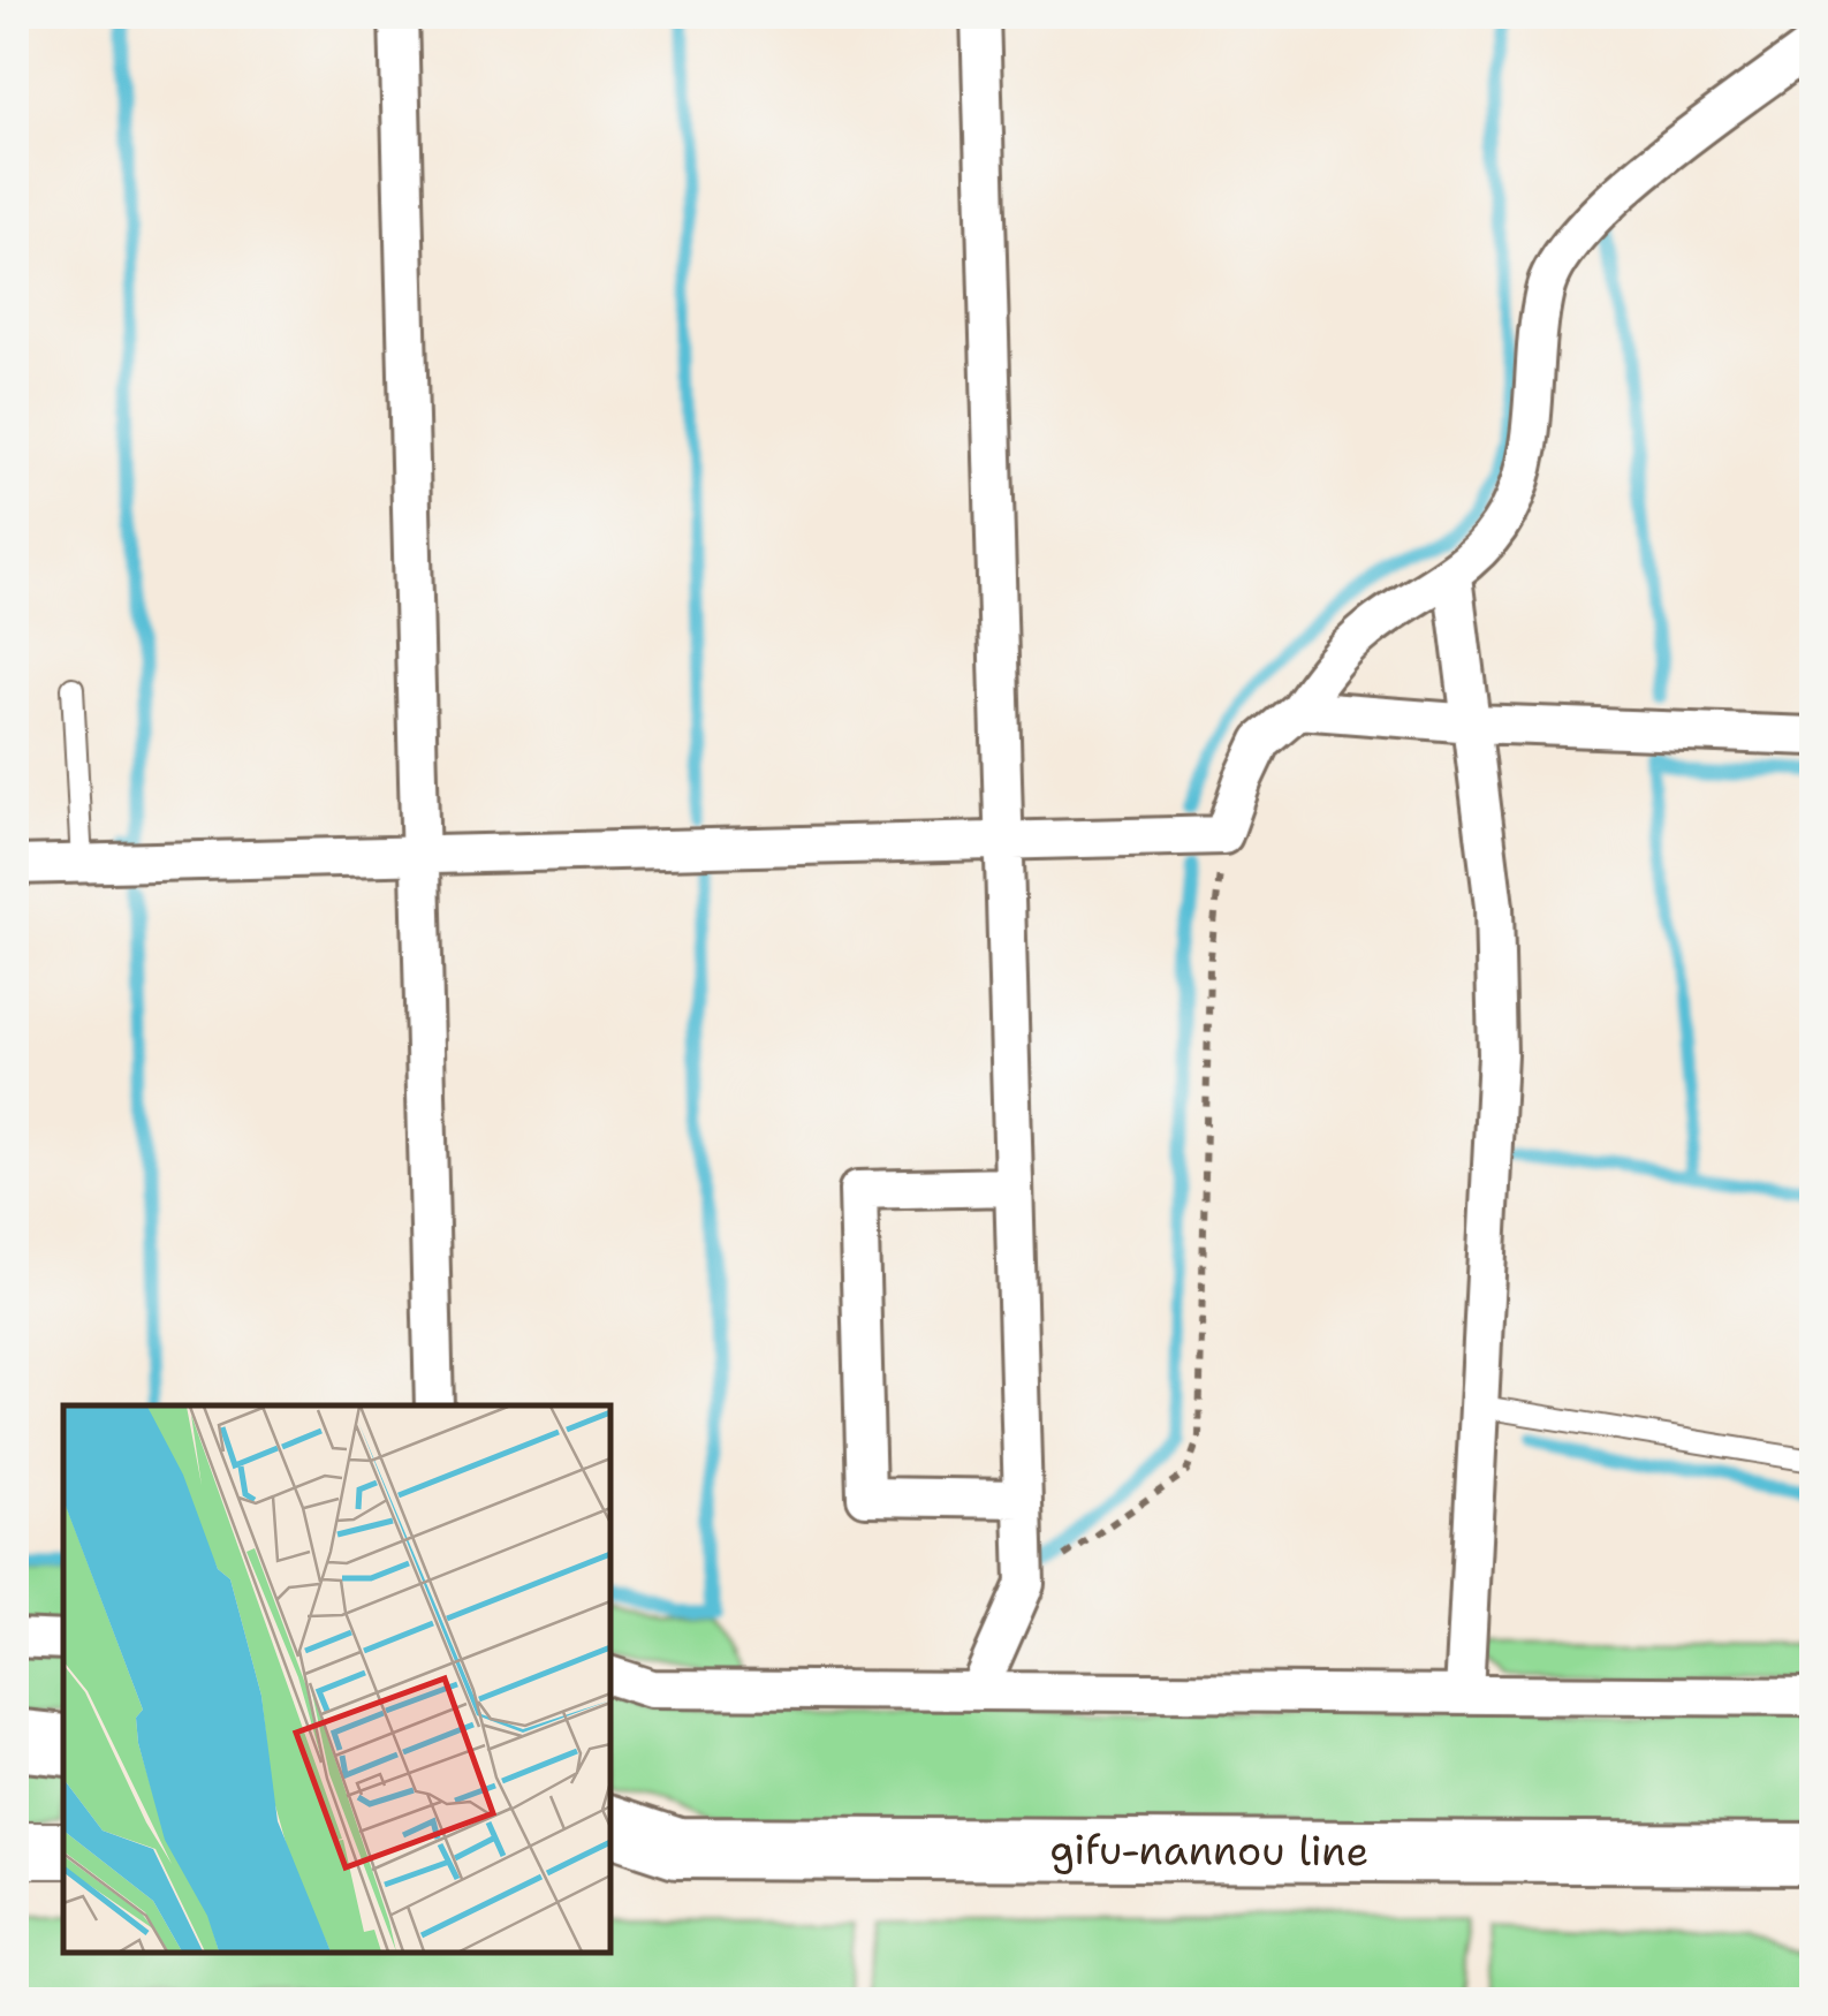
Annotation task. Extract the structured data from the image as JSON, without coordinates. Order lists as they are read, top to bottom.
{
  "streets": {
    "main road": ["gifu-nannou line"]
  }
}
